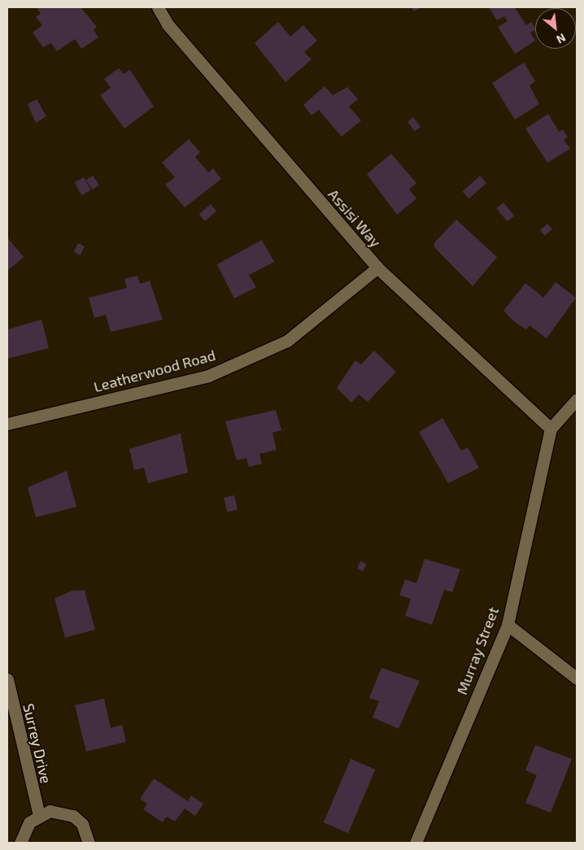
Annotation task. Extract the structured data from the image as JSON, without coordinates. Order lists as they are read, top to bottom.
{
  "streets": {
    "street": [
      "Assisi Way",
      "Leatherwood Road",
      "Murray Street",
      "Surrey Drive"
    ]
  },
  "crossings": [
    ["Assisi Way", "Leatherwood Road"],
    ["Assisi Way", "Murray Street"]
  ],
  "north": "bottom right"
}
